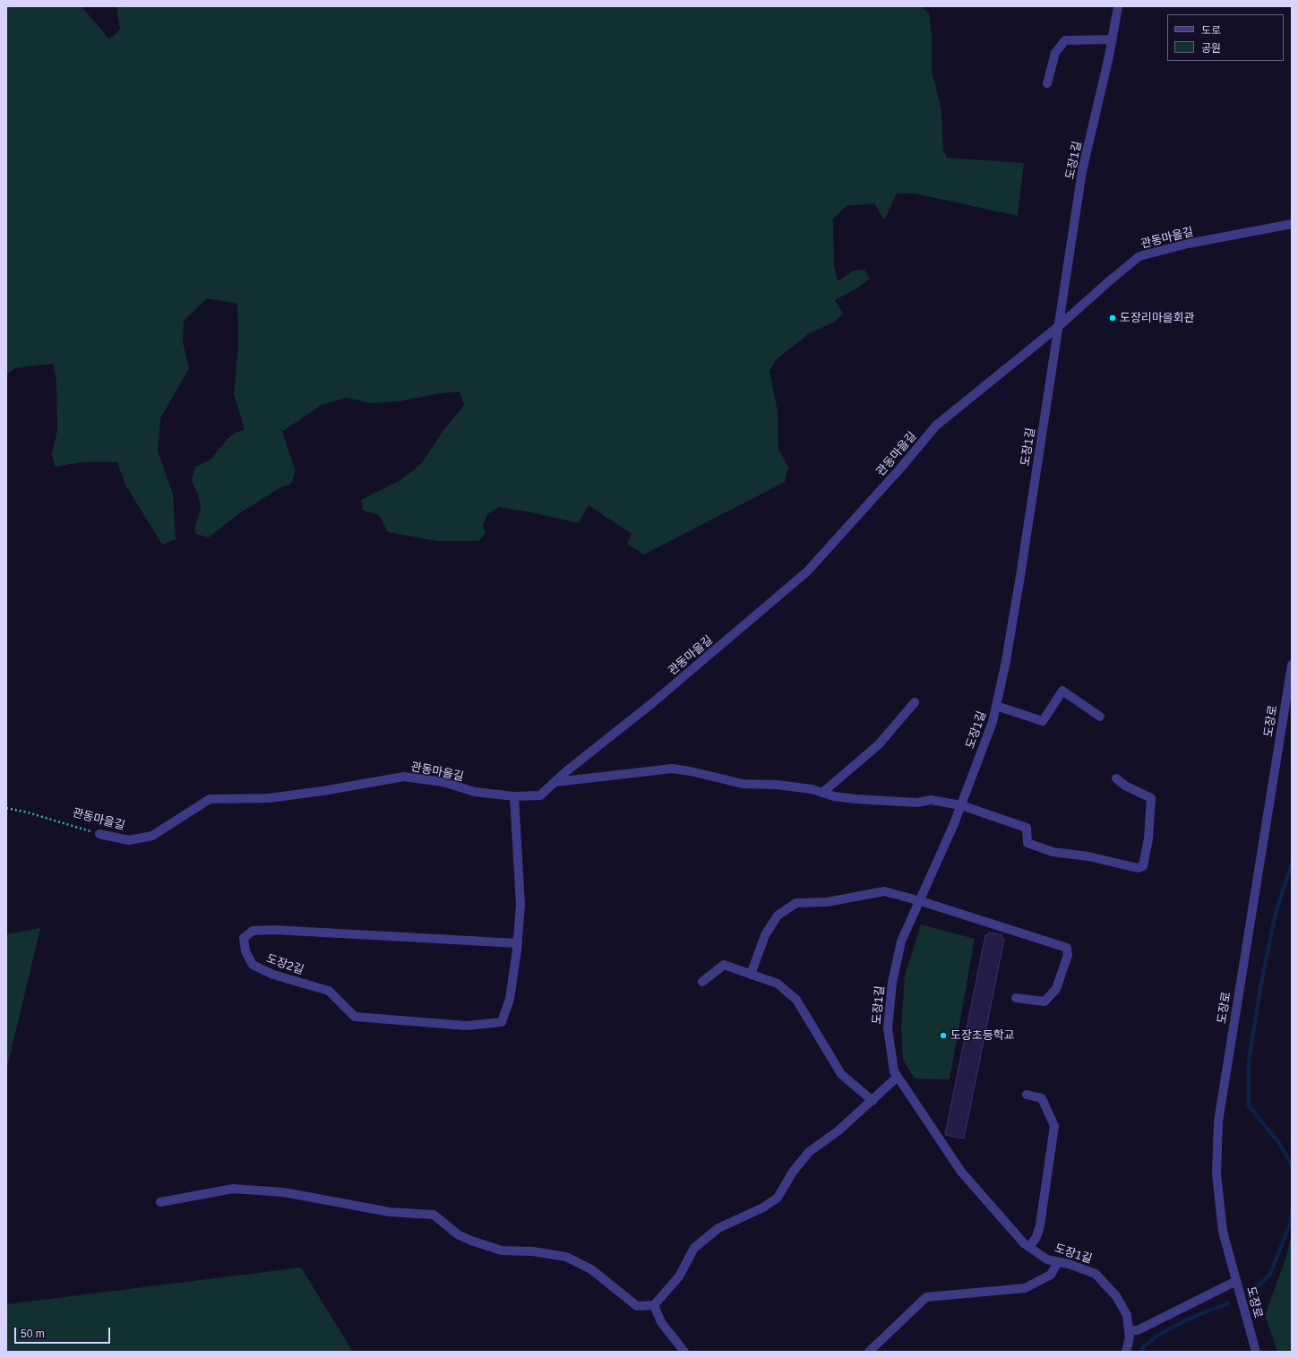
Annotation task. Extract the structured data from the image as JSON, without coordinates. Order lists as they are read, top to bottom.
{
  "streets": {
    "street": [
      "도장1길",
      "관동마을길",
      "도장로",
      "도장2길"
    ]
  },
  "crossings": [
    ["도장1길", "관동마을길"],
    ["관동마을길", "도장2길"]
  ],
  "places": ["도장리마을회관", "도장초등학교"],
  "legend": ["도로", "공원"],
  "scale_bar": "50 m"
}
